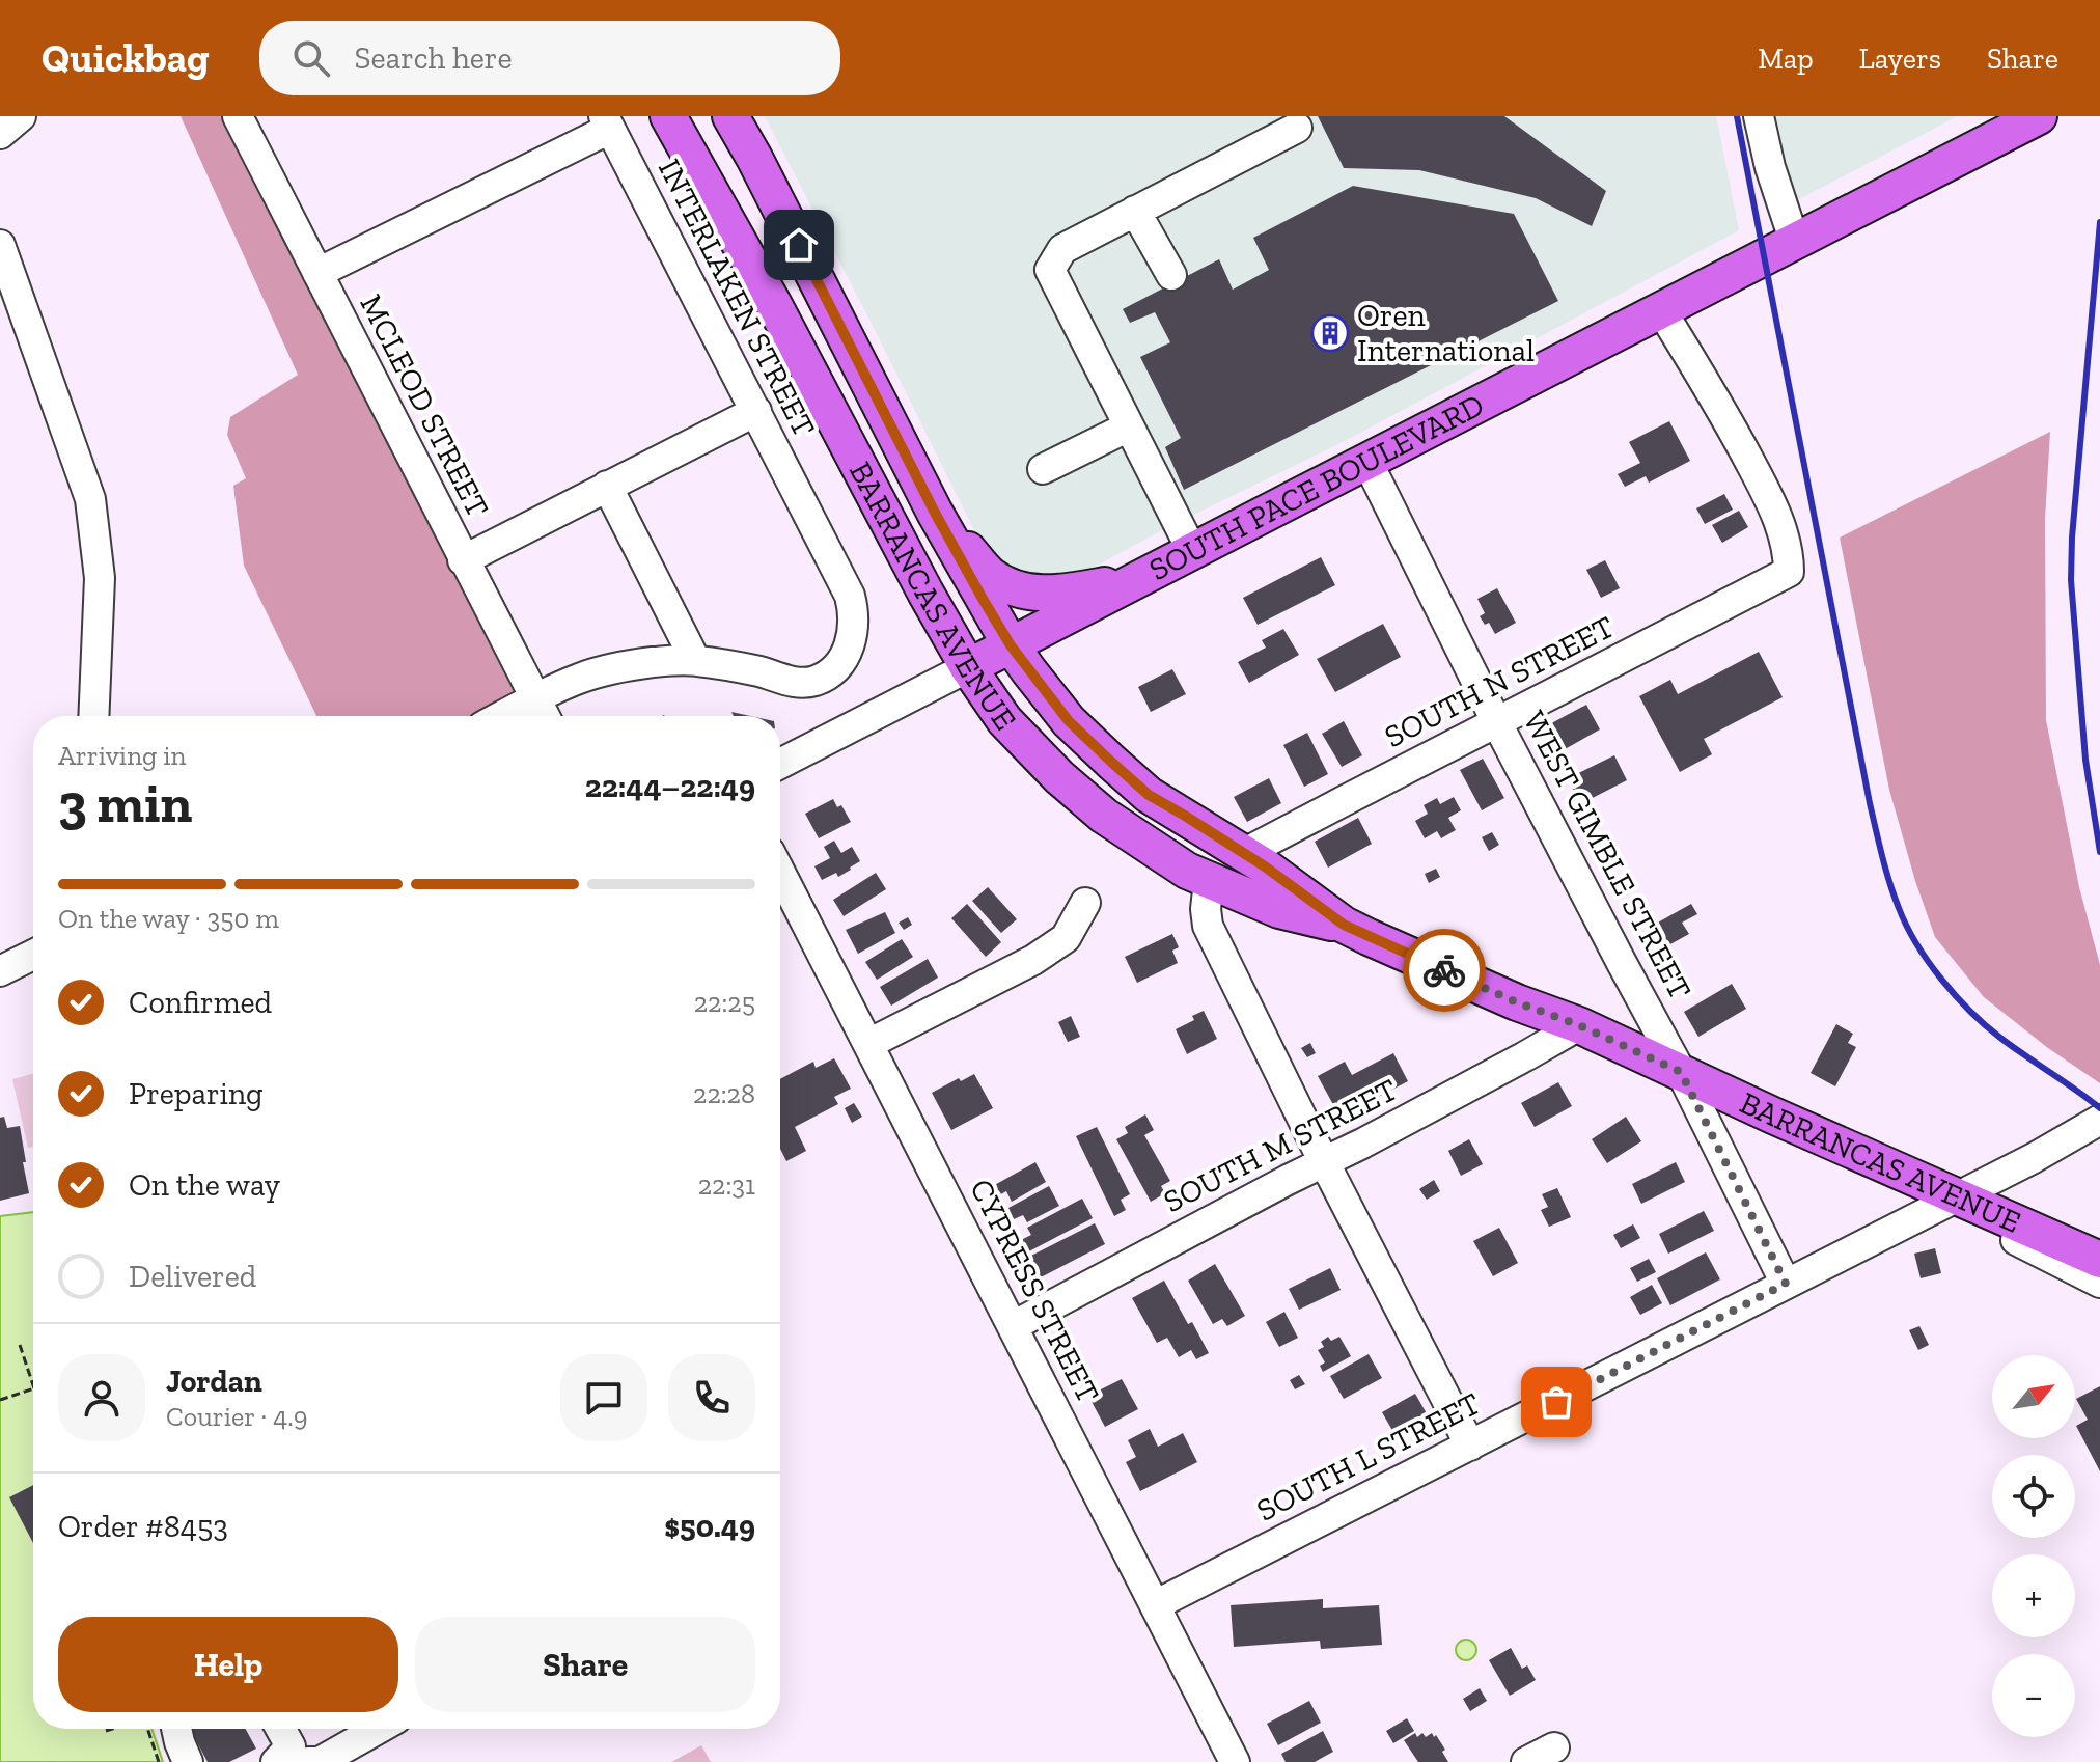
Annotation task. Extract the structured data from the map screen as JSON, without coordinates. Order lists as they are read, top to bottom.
{
  "streets": {
    "main road": ["SOUTH PACE BOULEVARD", "BARRANCAS AVENUE"],
    "street": [
      "INTERLAKEN STREET",
      "MCLEOD STREET",
      "SOUTH N STREET",
      "WEST GIMBLE STREET",
      "SOUTH M STREET",
      "CYPRESS STREET",
      "SOUTH L STREET"
    ]
  },
  "crossings": [
    ["SOUTH PACE BOULEVARD", "BARRANCAS AVENUE"],
    ["SOUTH PACE BOULEVARD", "SOUTH N STREET"],
    ["SOUTH PACE BOULEVARD", "WEST GIMBLE STREET"],
    ["BARRANCAS AVENUE", "SOUTH N STREET"],
    ["BARRANCAS AVENUE", "WEST GIMBLE STREET"],
    ["BARRANCAS AVENUE", "SOUTH M STREET"],
    ["BARRANCAS AVENUE", "SOUTH L STREET"],
    ["SOUTH N STREET", "WEST GIMBLE STREET"],
    ["WEST GIMBLE STREET", "SOUTH L STREET"],
    ["SOUTH M STREET", "CYPRESS STREET"],
    ["CYPRESS STREET", "SOUTH L STREET"]
  ],
  "places": {
    "building": ["Oren International"]
  },
  "north": "top right",
  "page": {
    "header": "Quickbag",
    "search": "Search here",
    "nav": ["Map", "Layers", "Share"],
    "heading": ["3 min", "Arriving in", "22:44–22:49"],
    "panel": [
      "Jordan",
      "Courier · 4.9",
      "Order #8453",
      "$50.49"
    ],
    "bar": "On the way · 350 m",
    "list": [
      ["Confirmed", "22:25"],
      ["Preparing", "22:28"],
      ["On the way", "22:31"],
      "Delivered"
    ],
    "map_buttons": ["+", "−"],
    "buttons": ["Help", "Share"]
  }
}
